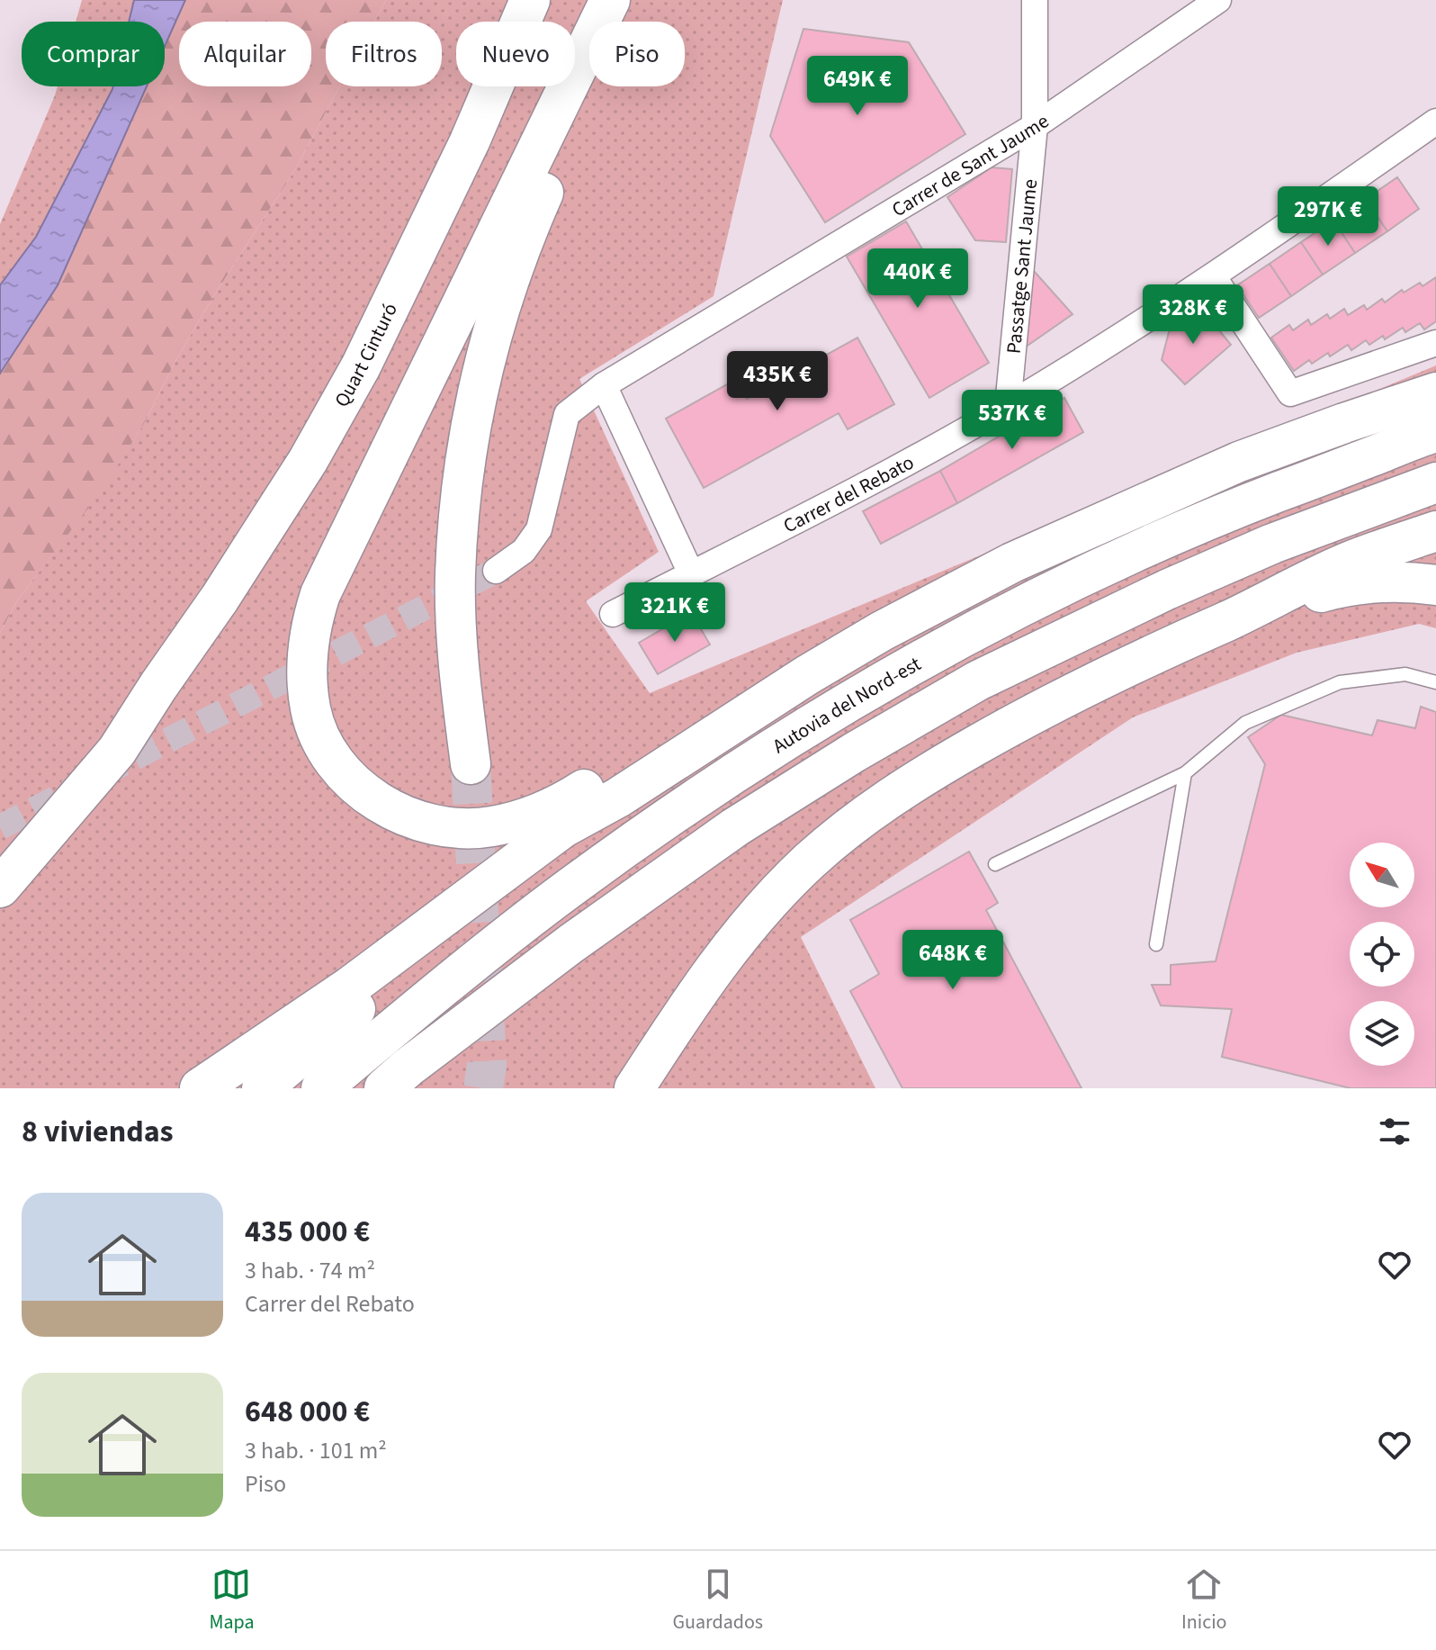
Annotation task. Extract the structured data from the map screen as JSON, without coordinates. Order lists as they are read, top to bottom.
{
  "streets": {
    "highway": ["Quart Cinturó", "Autovia del Nord-est"],
    "street": ["Carrer de Sant Jaume", "Passatge Sant Jaume", "Carrer del Rebato"]
  },
  "crossings": [
    ["Carrer de Sant Jaume", "Passatge Sant Jaume"],
    ["Passatge Sant Jaume", "Carrer del Rebato"]
  ],
  "north": "top left",
  "page": {
    "chip": [
      "Comprar",
      "Alquilar",
      "Filtros",
      "Nuevo",
      "Piso"
    ],
    "price": [
      "649K €",
      "297K €",
      "440K €",
      "328K €",
      "435K €",
      "537K €",
      "321K €",
      "648K €"
    ],
    "heading": "8 viviendas",
    "list": [
      {
        "name": "435 000 €",
        "note": "3 hab. · 74 m² · Carrer del Rebato"
      },
      {
        "name": "648 000 €",
        "note": "3 hab. · 101 m² · Piso"
      }
    ],
    "tabs": ["Mapa", "Guardados", "Inicio"]
  }
}
